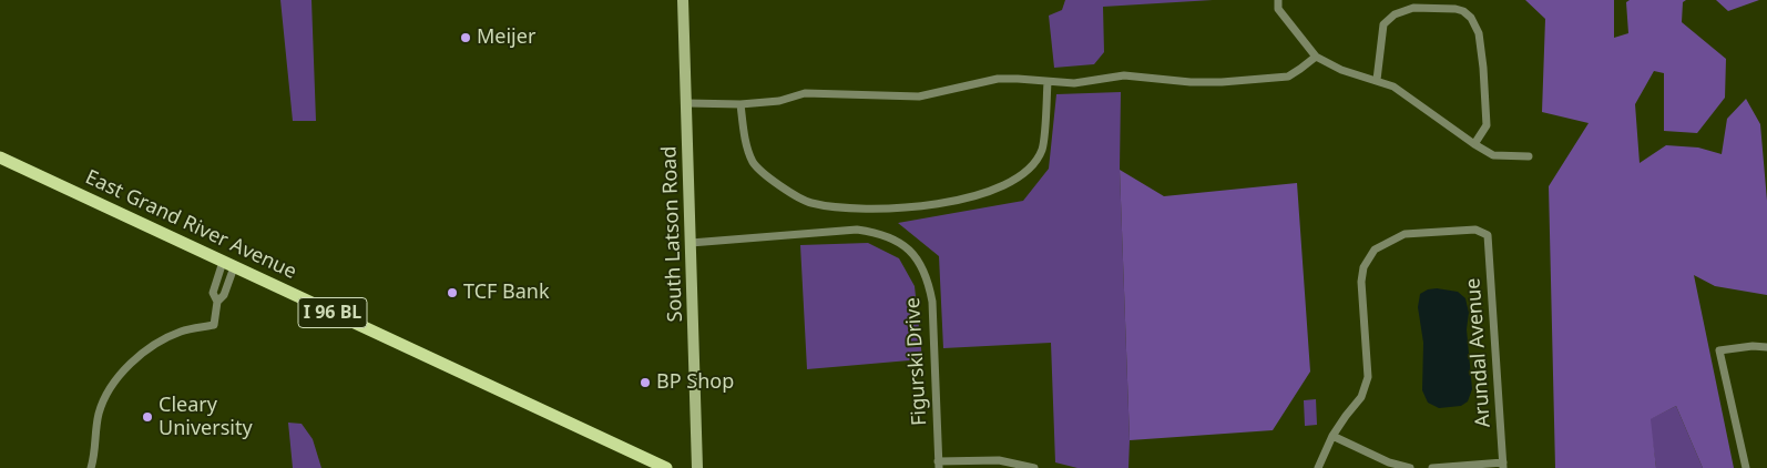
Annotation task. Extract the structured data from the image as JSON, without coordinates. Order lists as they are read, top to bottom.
{
  "streets": {
    "main road": ["East Grand River Avenue", "South Latson Road", "I 96 BL"],
    "street": ["Arundal Avenue", "Figurski Drive"]
  },
  "crossings": [
    ["South Latson Road", "Figurski Drive"]
  ],
  "places": [
    "Meijer",
    "TCF Bank",
    "BP Shop",
    "Cleary University"
  ]
}
